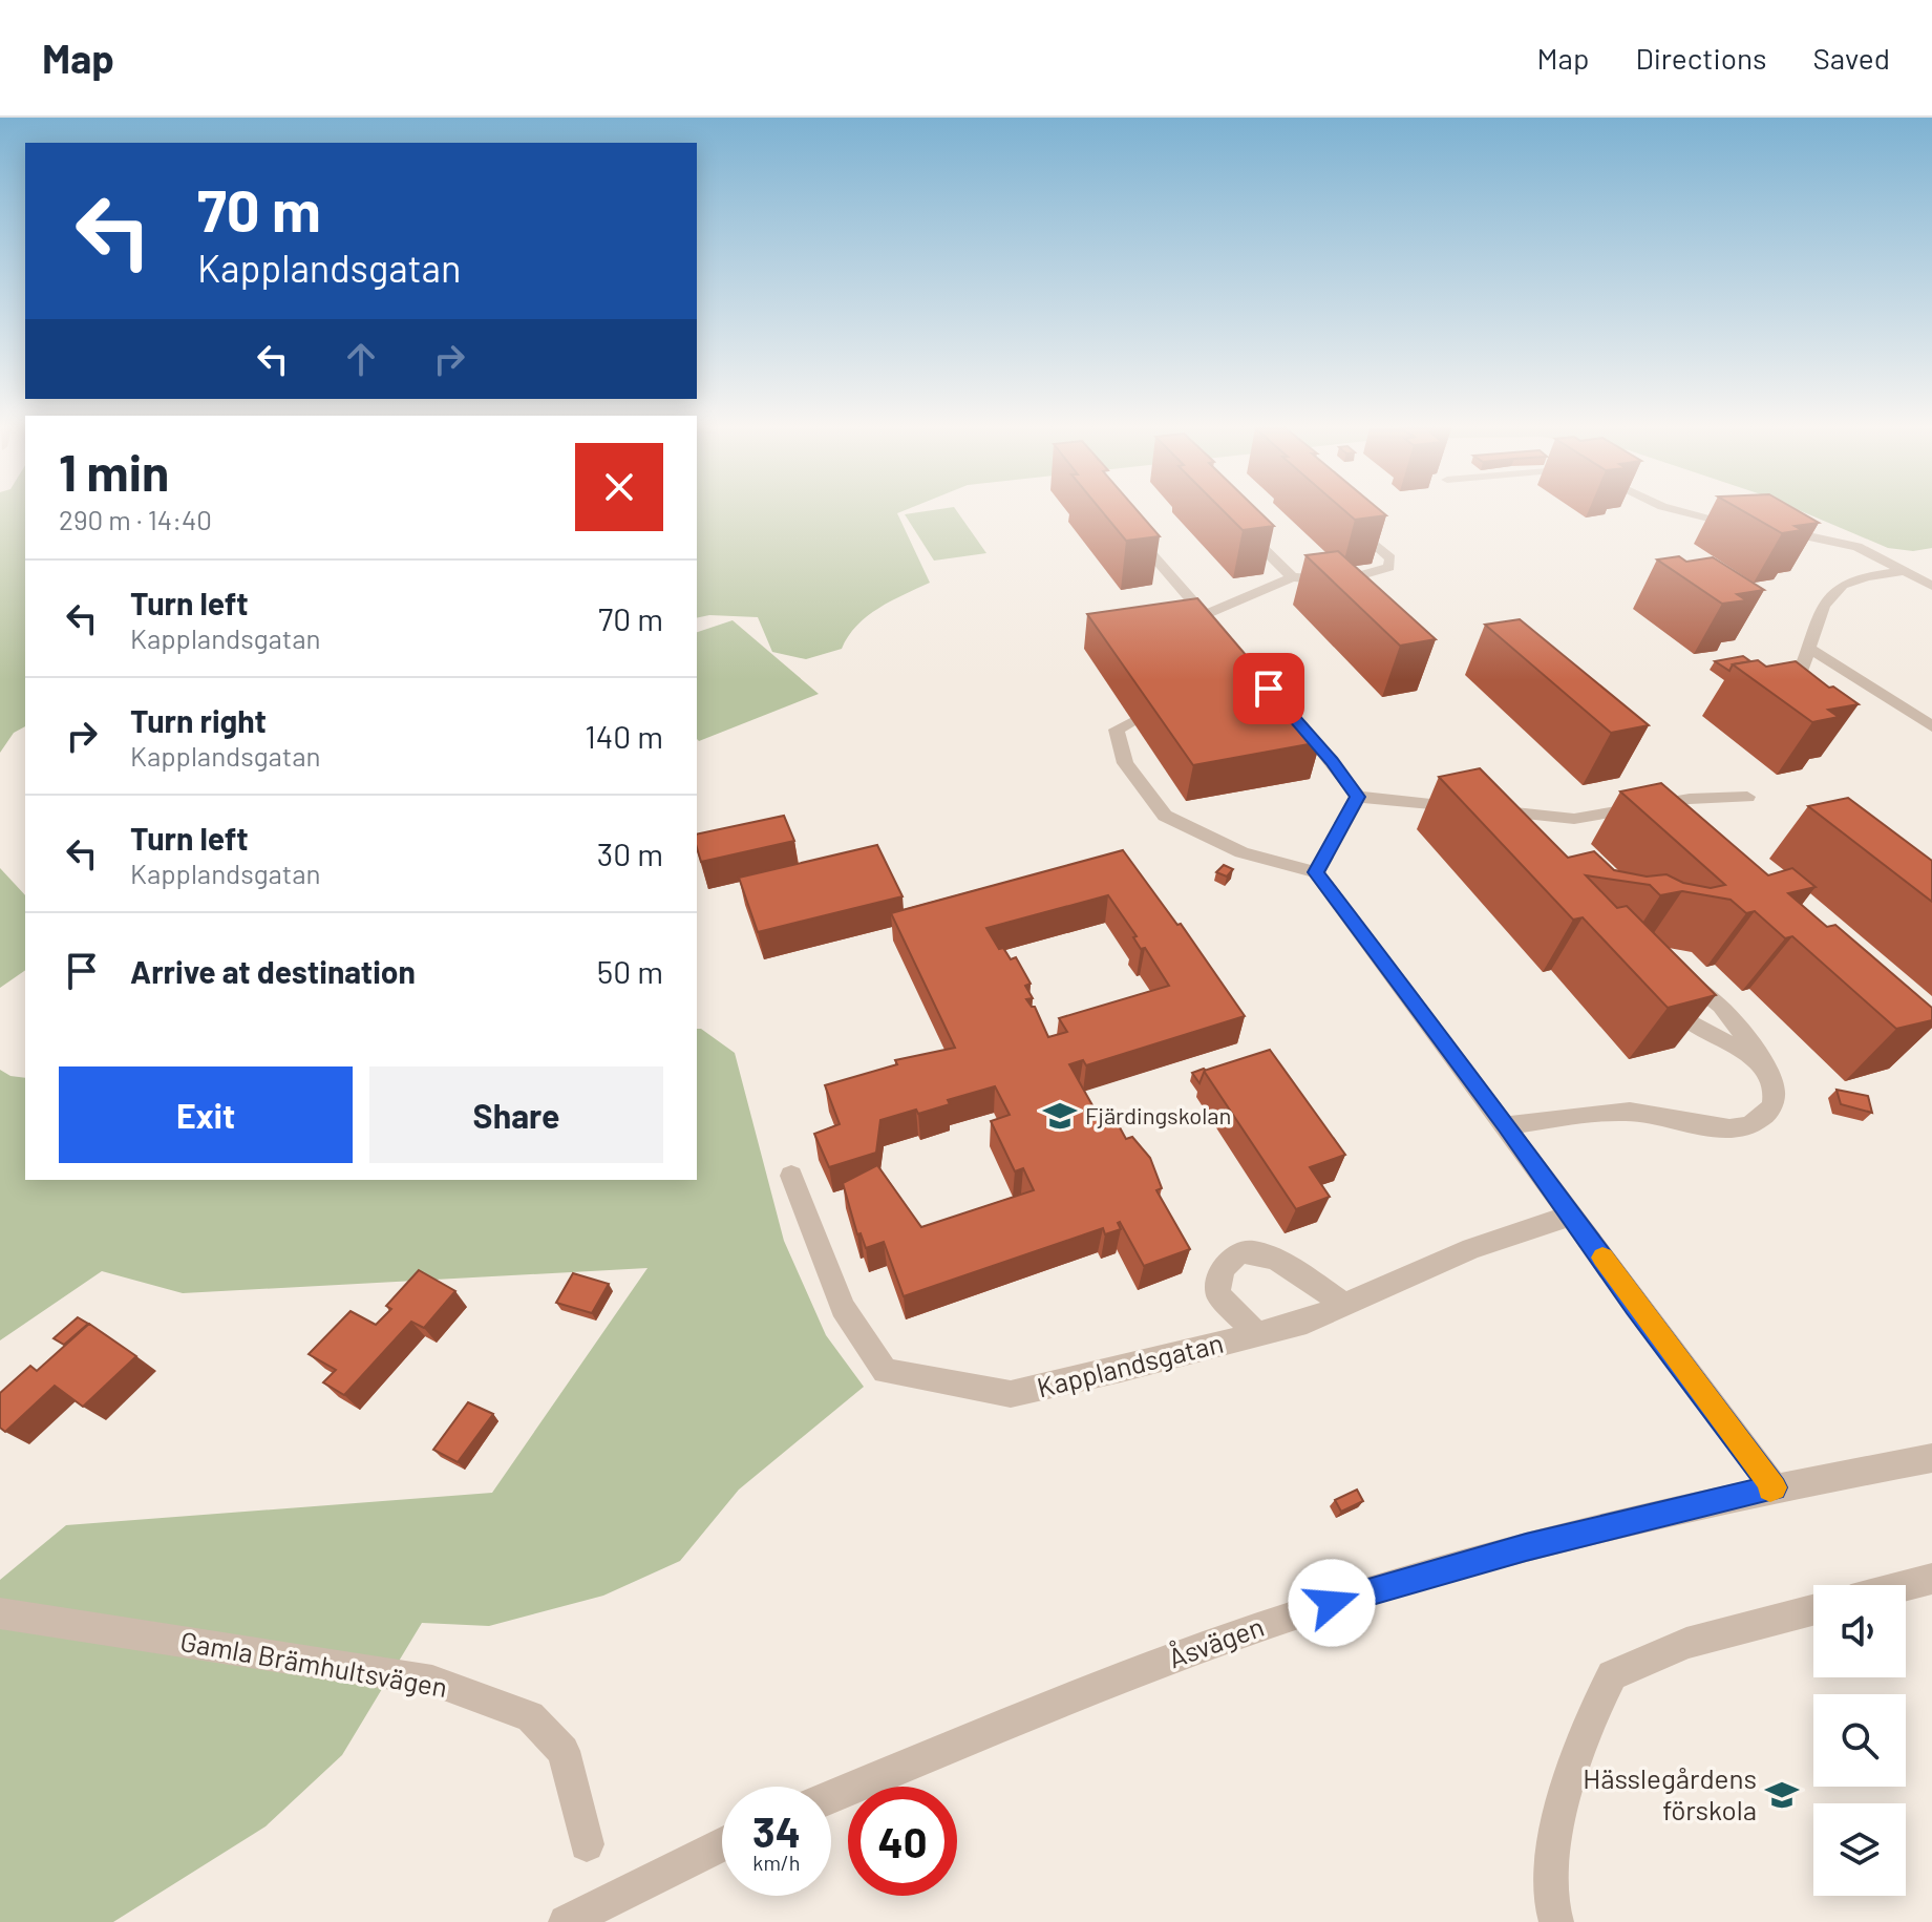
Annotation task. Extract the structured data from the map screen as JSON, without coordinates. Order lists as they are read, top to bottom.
{
  "streets": {
    "street": ["Kapplandsgatan", "Åsvägen", "Gamla Brämhultsvägen"]
  },
  "places": {
    "school or university": ["Fjärdingskolan", "Hässlegårdens förskola"]
  },
  "page": {
    "header": "Map",
    "nav": ["Map", "Directions", "Saved"],
    "turn": ["70 m", "Kapplandsgatan"],
    "heading": ["1 min", "290 m · 14:40"],
    "list": [
      {
        "name": "Turn left",
        "note": "Kapplandsgatan",
        "value": "70 m"
      },
      {
        "name": "Turn right",
        "note": "Kapplandsgatan",
        "value": "140 m"
      },
      {
        "name": "Turn left",
        "note": "Kapplandsgatan",
        "value": "30 m"
      },
      {
        "name": "Arrive at destination",
        "value": "50 m"
      }
    ],
    "buttons": ["Exit", "Share"],
    "speed": "34 km/h",
    "limit": "40"
  }
}
